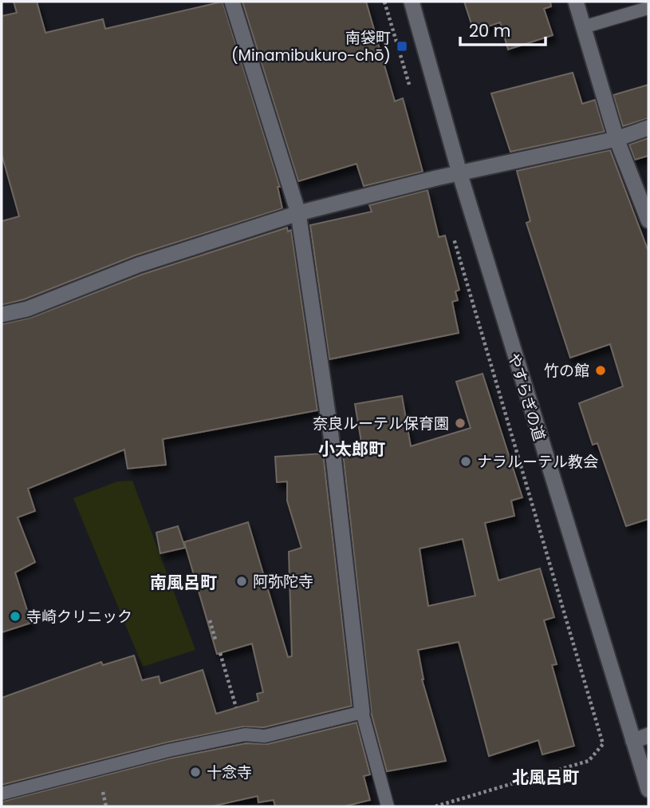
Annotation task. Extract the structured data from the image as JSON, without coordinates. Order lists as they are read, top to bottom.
{
  "streets": {
    "street": ["やすらぎの道"]
  },
  "districts": ["小太郎町", "南風呂町", "北風呂町"],
  "places": {
    "transit": ["南袋町 (Minamibukuro-chō)"],
    "other": [
      "竹の館",
      "奈良ルーテル保育園",
      "ナラルーテル教会",
      "阿弥陀寺",
      "寺崎クリニック",
      "十念寺"
    ]
  },
  "scale_bar": "20 m"
}
